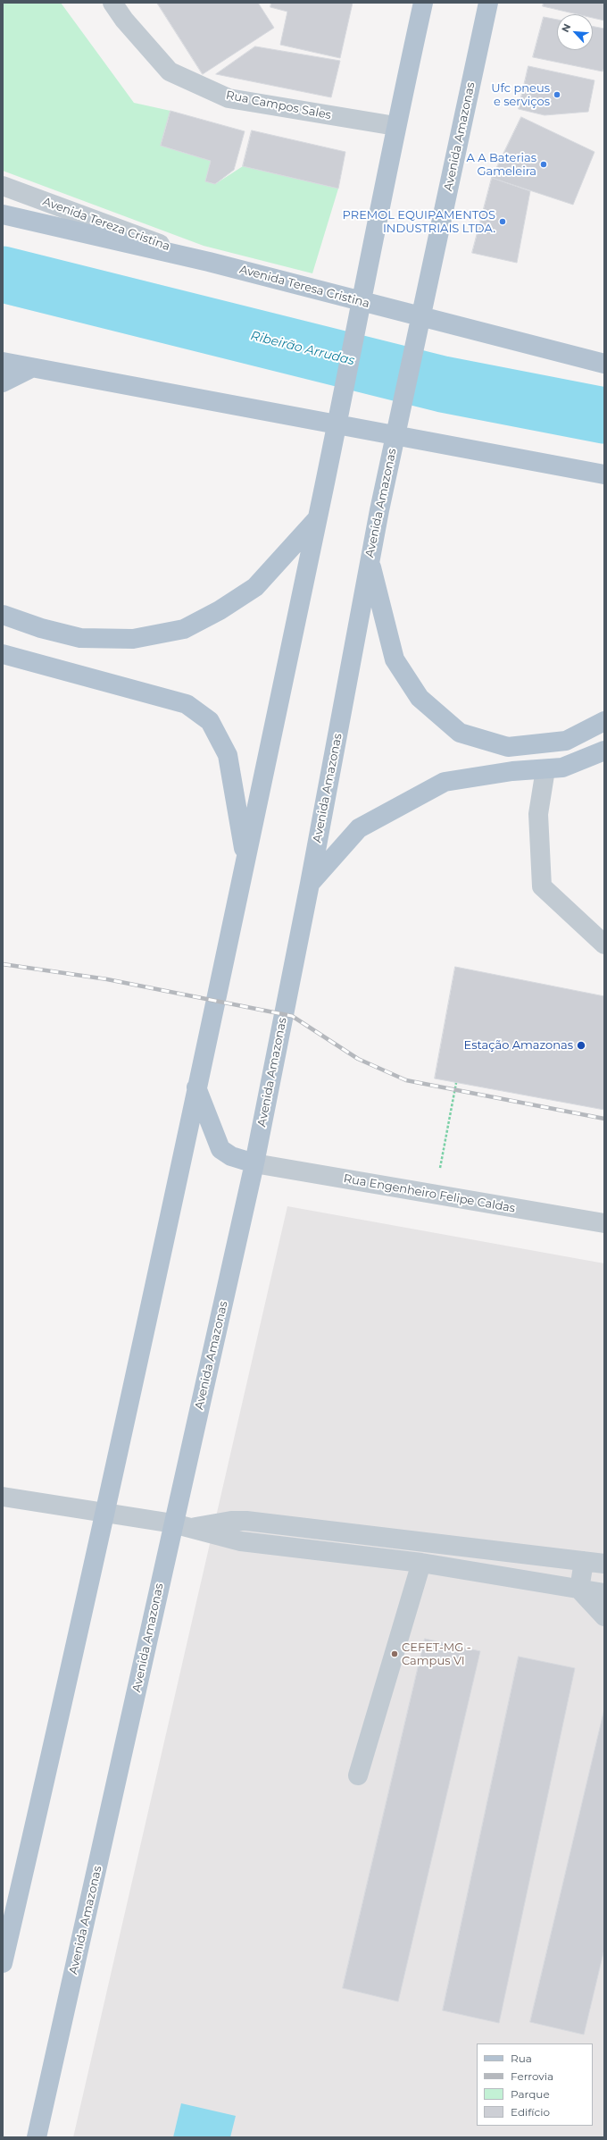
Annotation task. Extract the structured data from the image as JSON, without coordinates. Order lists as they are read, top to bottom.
{
  "streets": {
    "main road": ["Avenida Amazonas", "Avenida Teresa Cristina"],
    "street": ["Rua Campos Sales", "Avenida Tereza Cristina", "Rua Engenheiro Felipe Caldas"]
  },
  "crossings": [
    ["Avenida Amazonas", "Rua Engenheiro Felipe Caldas"],
    ["Avenida Tereza Cristina", "Avenida Teresa Cristina"]
  ],
  "water": ["Ribeirão Arrudas"],
  "places": [
    "Ufc pneus e serviços",
    "A A Baterias Gameleira",
    "PREMOL EQUIPAMENTOS INDUSTRIAIS LTDA.",
    "Estação Amazonas",
    "CEFET-MG - Campus VI"
  ],
  "legend": [
    "Rua",
    "Ferrovia",
    "Parque",
    "Edifício"
  ],
  "north": "top left"
}
